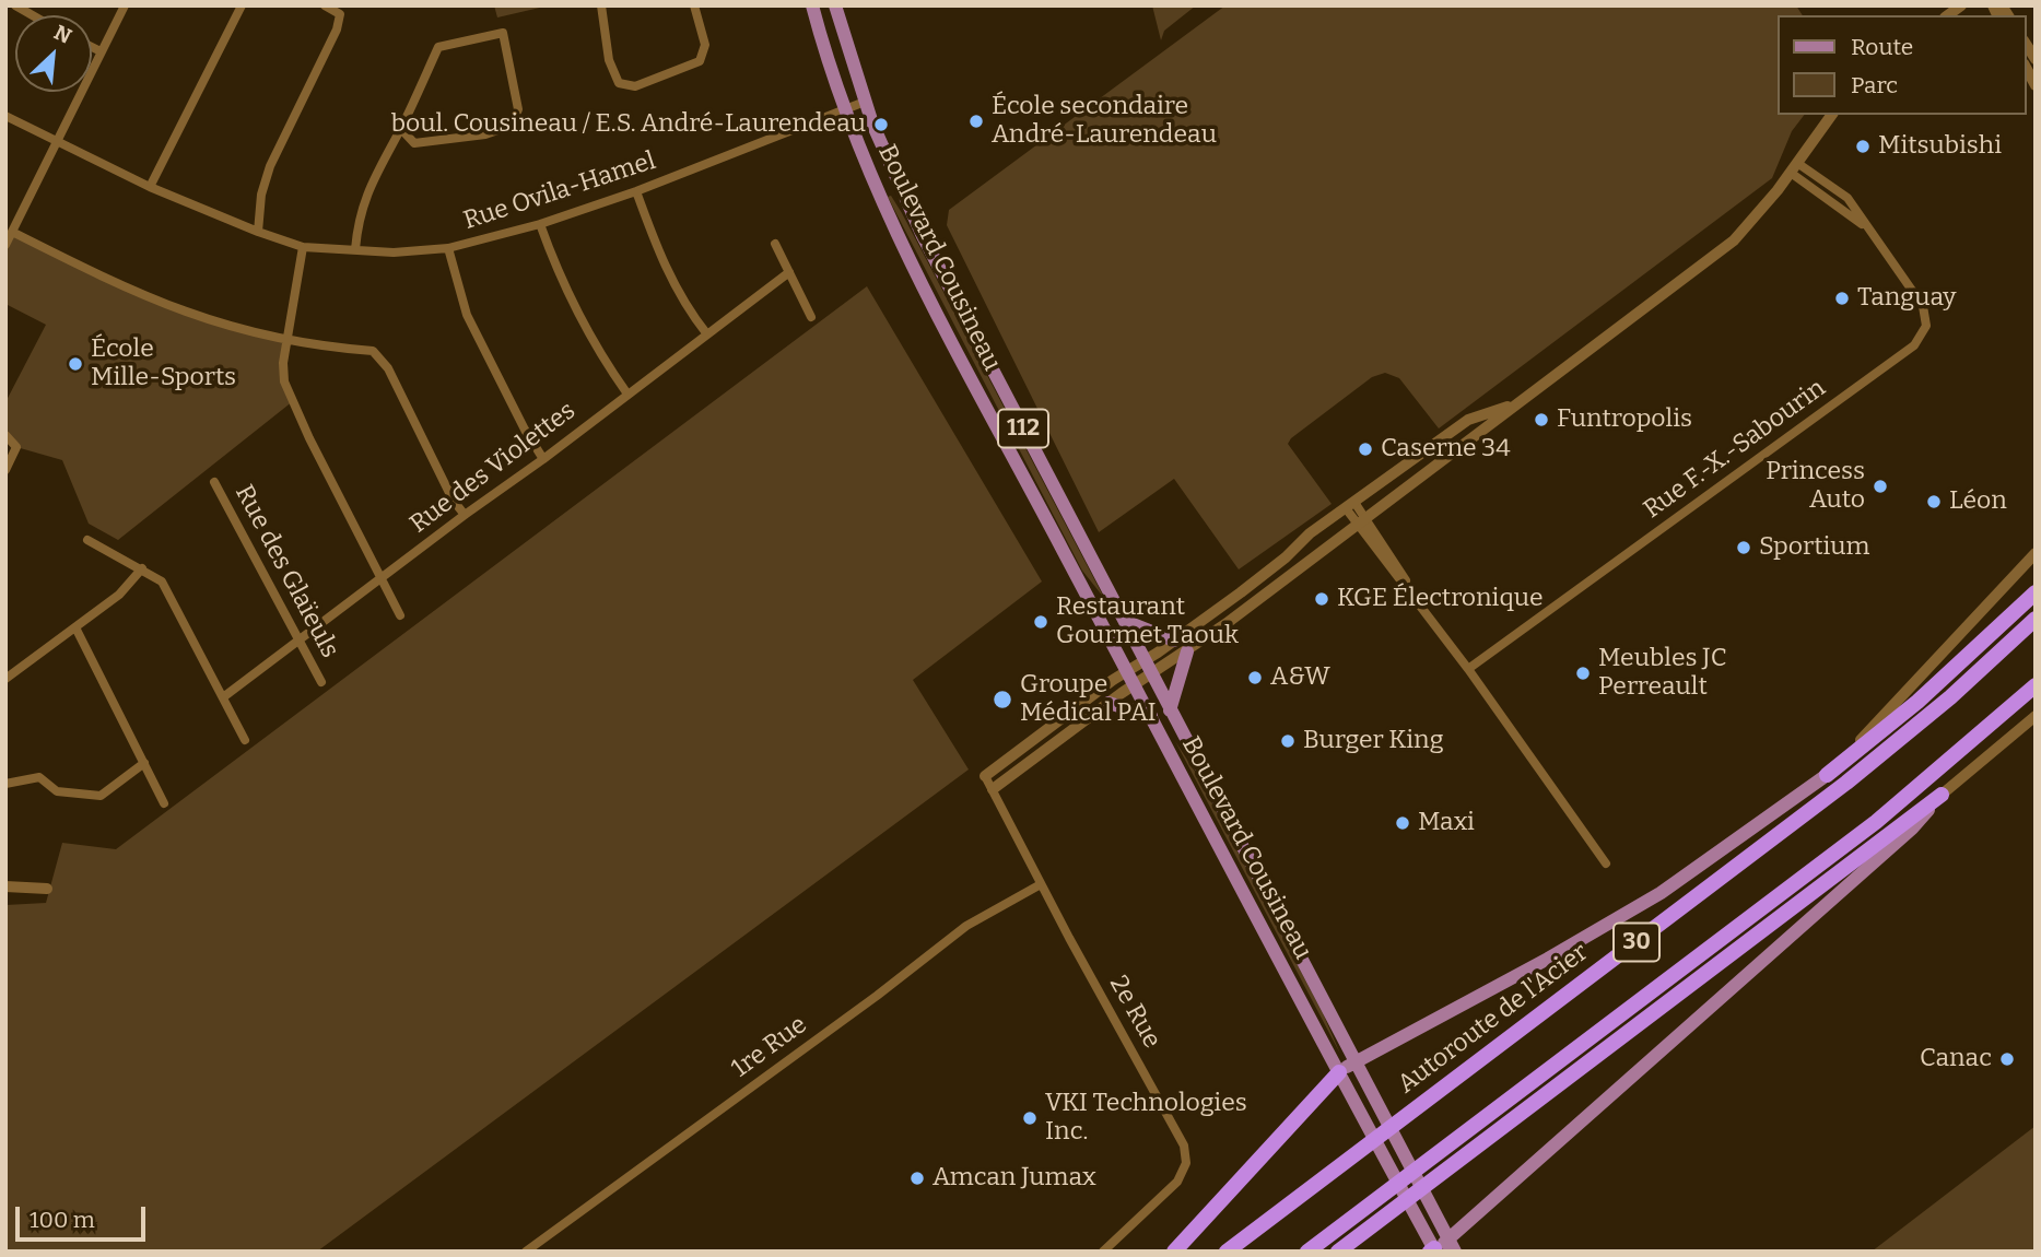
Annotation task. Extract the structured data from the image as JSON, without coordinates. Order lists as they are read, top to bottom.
{
  "streets": {
    "highway": ["30", "Autoroute de l'Acier"],
    "main road": ["Boulevard Cousineau", "112"],
    "street": [
      "Rue Ovila-Hamel",
      "Rue F.-X.-Sabourin",
      "Rue des Violettes",
      "Rue des Glaïeuls",
      "2e Rue",
      "1re Rue"
    ]
  },
  "crossings": [
    ["Rue Ovila-Hamel", "Boulevard Cousineau"],
    ["Rue des Violettes", "Rue des Glaïeuls"],
    ["2e Rue", "1re Rue"]
  ],
  "places": [
    "École secondaire André-Laurendeau",
    "boul. Cousineau / E.S. André-Laurendeau",
    "Mitsubishi",
    "Tanguay",
    "École Mille-Sports",
    "Funtropolis",
    "Caserne 34",
    "Princess Auto",
    "Léon",
    "Sportium",
    "KGE Électronique",
    "Restaurant Gourmet Taouk",
    "Meubles JC Perreault",
    "A&W",
    "Groupe Médical PAI",
    "Burger King",
    "Maxi",
    "Canac",
    "VKI Technologies Inc.",
    "Amcan Jumax"
  ],
  "legend": ["Route", "Parc"],
  "scale_bar": "100 m",
  "north": "top right"
}
